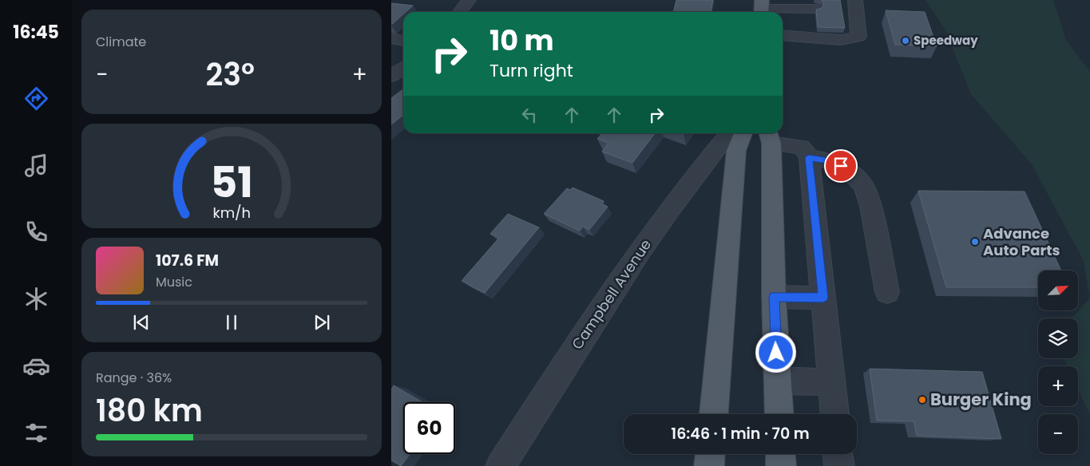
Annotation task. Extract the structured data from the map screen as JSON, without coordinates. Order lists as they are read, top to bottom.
{
  "streets": {
    "street": ["Campbell Avenue"]
  },
  "places": ["Speedway", "Advance Auto Parts", "Burger King"],
  "north": "top right",
  "page": {
    "tabs": "16:45",
    "tile": [
      "Climate",
      ["Range · 36%", "180 km"]
    ],
    "turn": ["10 m", "Turn right"],
    "heat": ["−", "23°", "+"],
    "song": ["107.6 FM", "Music"],
    "map_buttons": ["+", "−"],
    "limit": "60",
    "trip": "16:46 · 1 min · 70 m",
    "gauge": ["51", "km/h"]
  }
}
